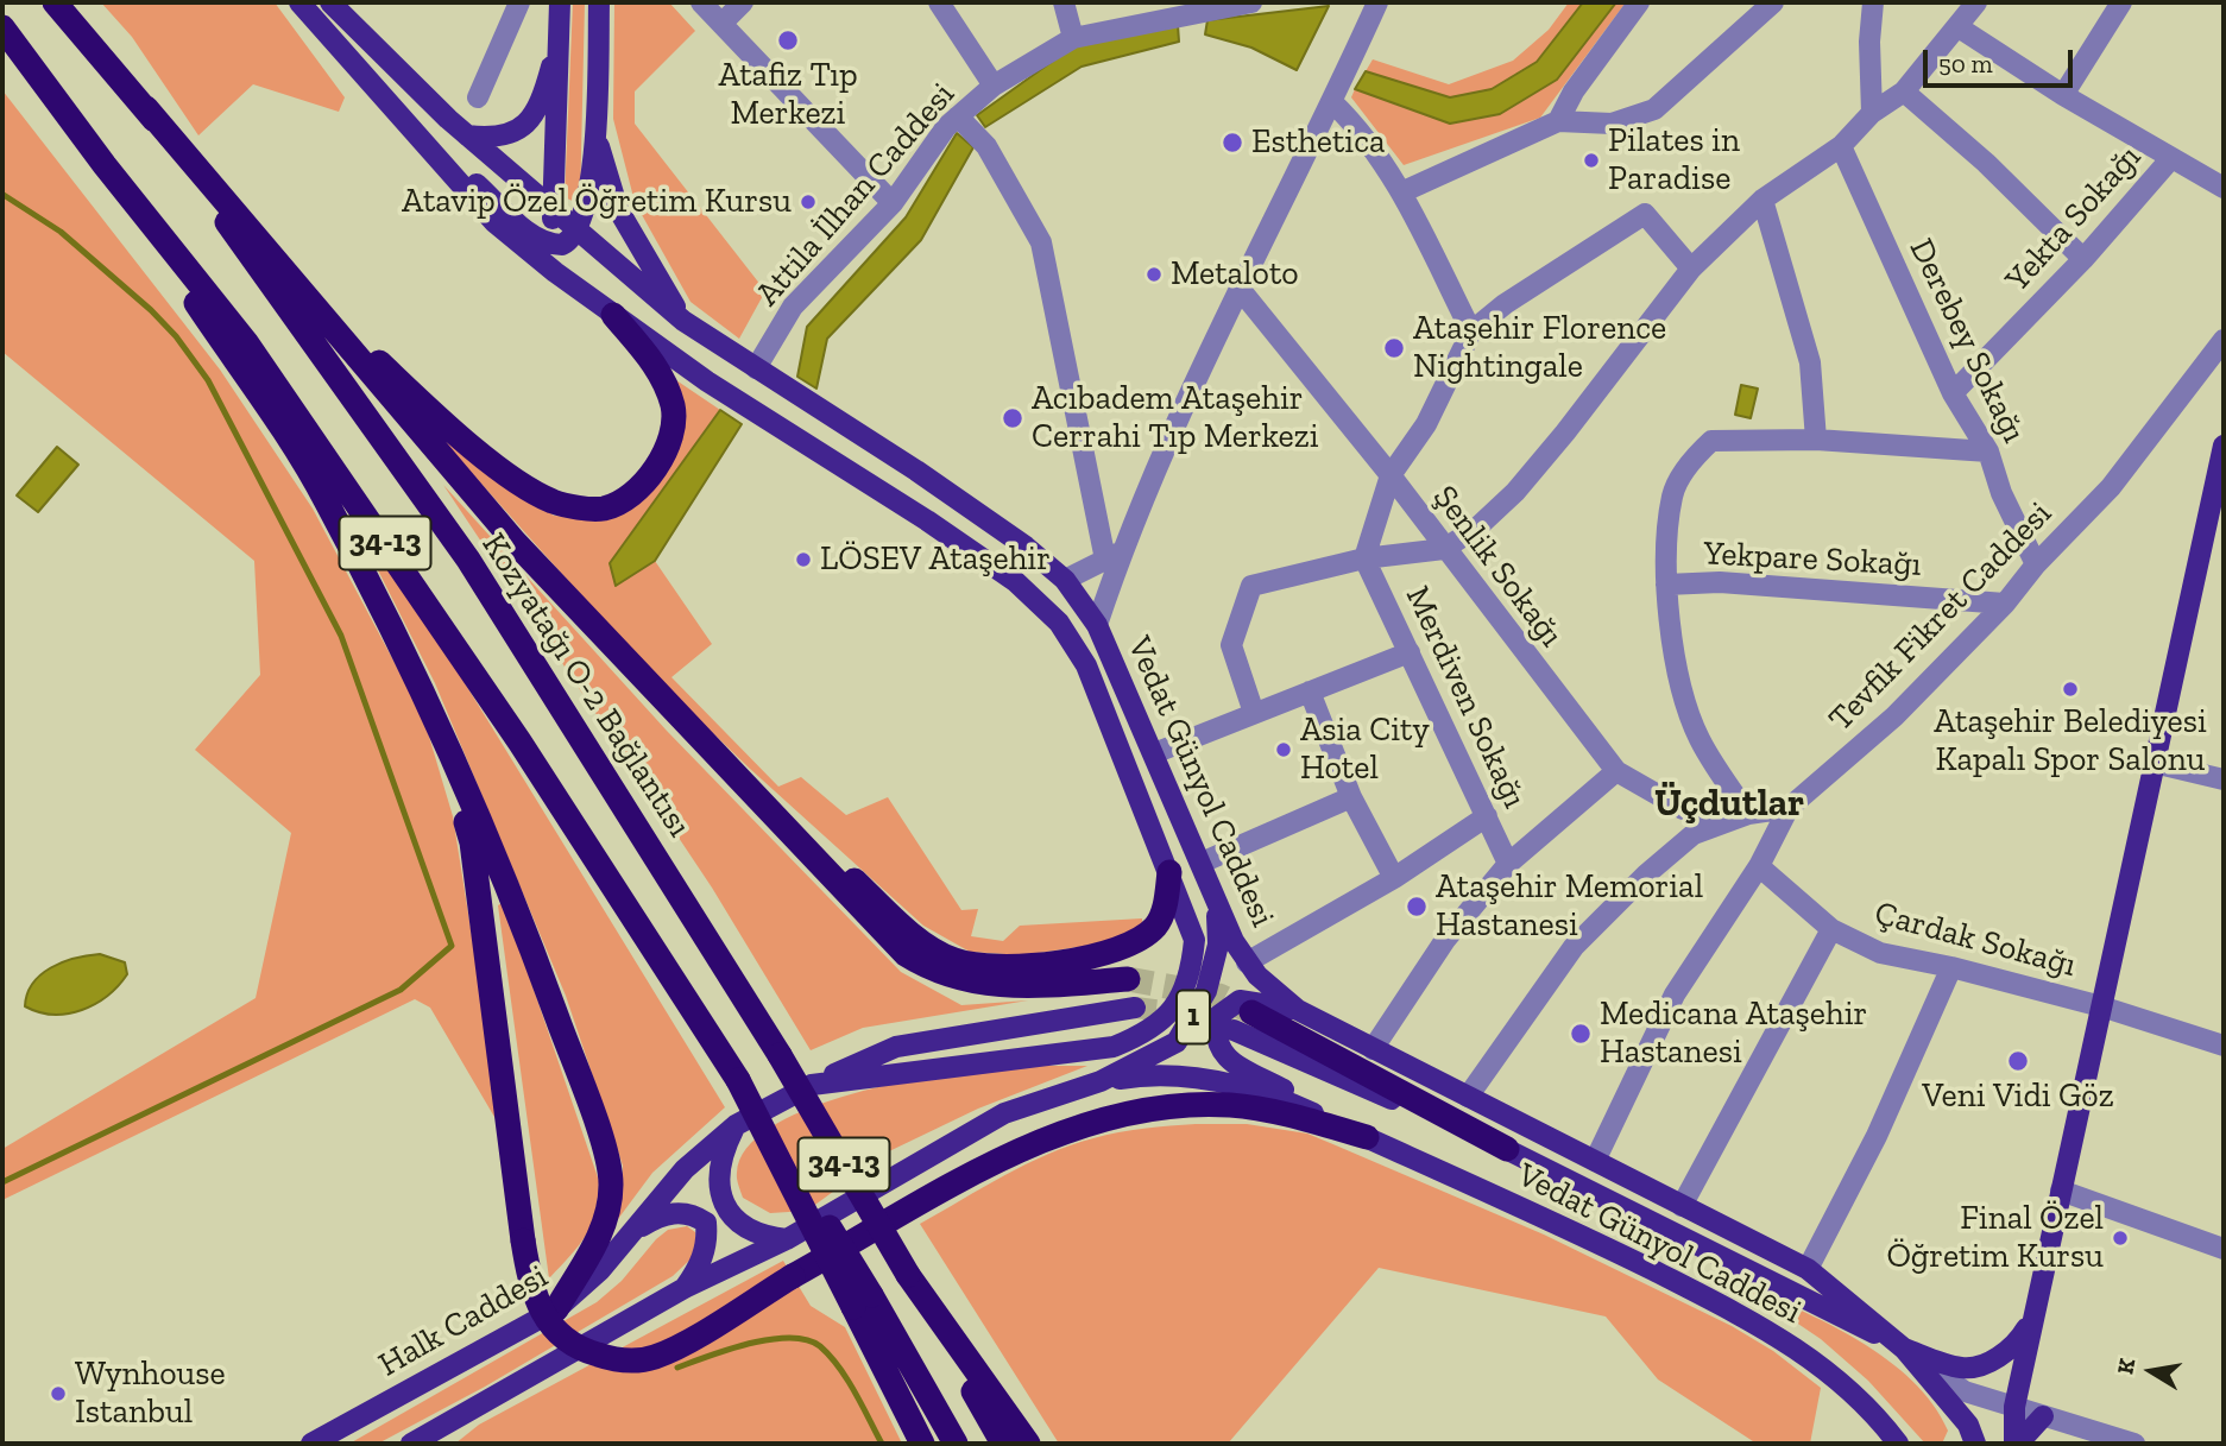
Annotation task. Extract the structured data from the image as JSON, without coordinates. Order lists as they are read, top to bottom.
{
  "streets": {
    "highway": ["34-13", "Kozyatağı O-2 Bağlantısı"],
    "main road": ["Vedat Günyol Caddesi", "1", "Halk Caddesi"],
    "street": [
      "Attila İlhan Caddesi",
      "Yekta Sokağı",
      "Derebey Sokağı",
      "Yekpare Sokağı",
      "Şenlik Sokağı",
      "Tevfik Fikret Caddesi",
      "Merdiven Sokağı",
      "Çardak Sokağı"
    ]
  },
  "crossings": [
    ["Attila İlhan Caddesi", "Vedat Günyol Caddesi"],
    ["Yekta Sokağı", "Derebey Sokağı"],
    ["Derebey Sokağı", "Tevfik Fikret Caddesi"],
    ["Yekpare Sokağı", "Tevfik Fikret Caddesi"],
    ["Tevfik Fikret Caddesi", "Vedat Günyol Caddesi"],
    ["Tevfik Fikret Caddesi", "Çardak Sokağı"],
    ["Vedat Günyol Caddesi", "1"],
    ["Vedat Günyol Caddesi", "Halk Caddesi"]
  ],
  "districts": ["Üçdutlar"],
  "places": [
    "Atafiz Tıp Merkezi",
    "Esthetica",
    "Pilates in Paradise",
    "Atavip Özel Öğretim Kursu",
    "Metaloto",
    "Ataşehir Florence Nightingale",
    "Acıbadem Ataşehir Cerrahi Tıp Merkezi",
    "LÖSEV Ataşehir",
    "Ataşehir Belediyesi Kapalı Spor Salonu",
    "Asia City Hotel",
    "Ataşehir Memorial Hastanesi",
    "Medicana Ataşehir Hastanesi",
    "Veni Vidi Göz",
    "Final Özel Öğretim Kursu",
    "Wynhouse Istanbul"
  ],
  "scale_bar": "50 m",
  "north": "left"
}
